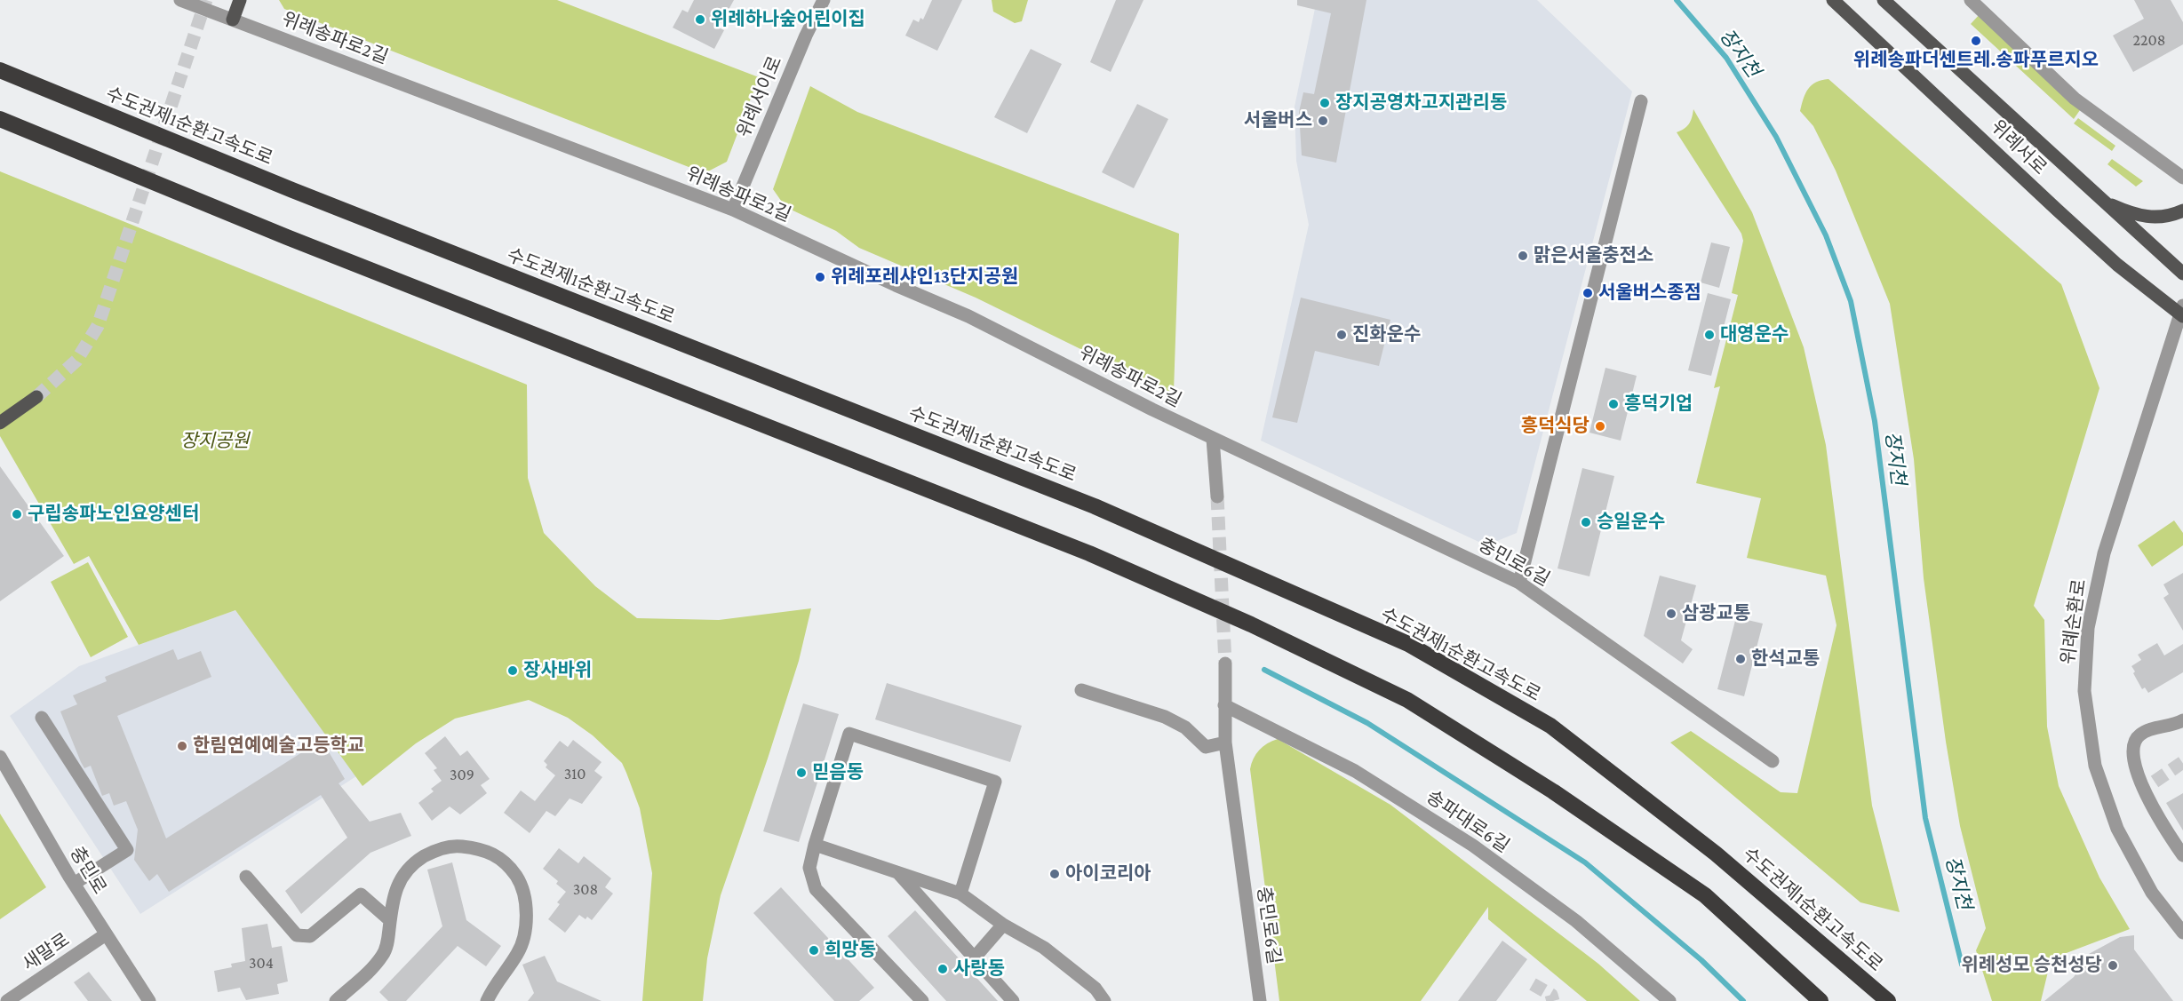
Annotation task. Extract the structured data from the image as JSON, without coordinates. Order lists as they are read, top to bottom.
{
  "streets": {
    "highway": ["수도권제1순환고속도로"],
    "main road": ["위례서로"],
    "street": [
      "위례송파로2길",
      "위례서이로",
      "충민로6길",
      "위례순환로",
      "송파대로6길",
      "충민로",
      "새말로"
    ]
  },
  "crossings": [
    ["위례송파로2길", "위례서이로"],
    ["위례송파로2길", "충민로6길"],
    ["위례서로", "위례순환로"],
    ["충민로6길", "송파대로6길"],
    ["충민로", "새말로"]
  ],
  "water": ["장지천"],
  "parks": ["장지공원"],
  "places": [
    "위례하나숲어린이집",
    "위례송파더센트레.송파푸르지오",
    "장지공영차고지관리동",
    "서울버스",
    "맑은서울충전소",
    "위례포레샤인13단지공원",
    "서울버스종점",
    "진화운수",
    "대영운수",
    "흥덕기업",
    "흥덕식당",
    "구립송파노인요양센터",
    "승일운수",
    "삼광교통",
    "한석교통",
    "장사바위",
    "한림연예예술고등학교",
    "믿음동",
    "아이코리아",
    "희망동",
    "위례성모 승천성당",
    "사랑동"
  ],
  "house_numbers": [
    "2208",
    "310",
    "309",
    "308",
    "304"
  ]
}
